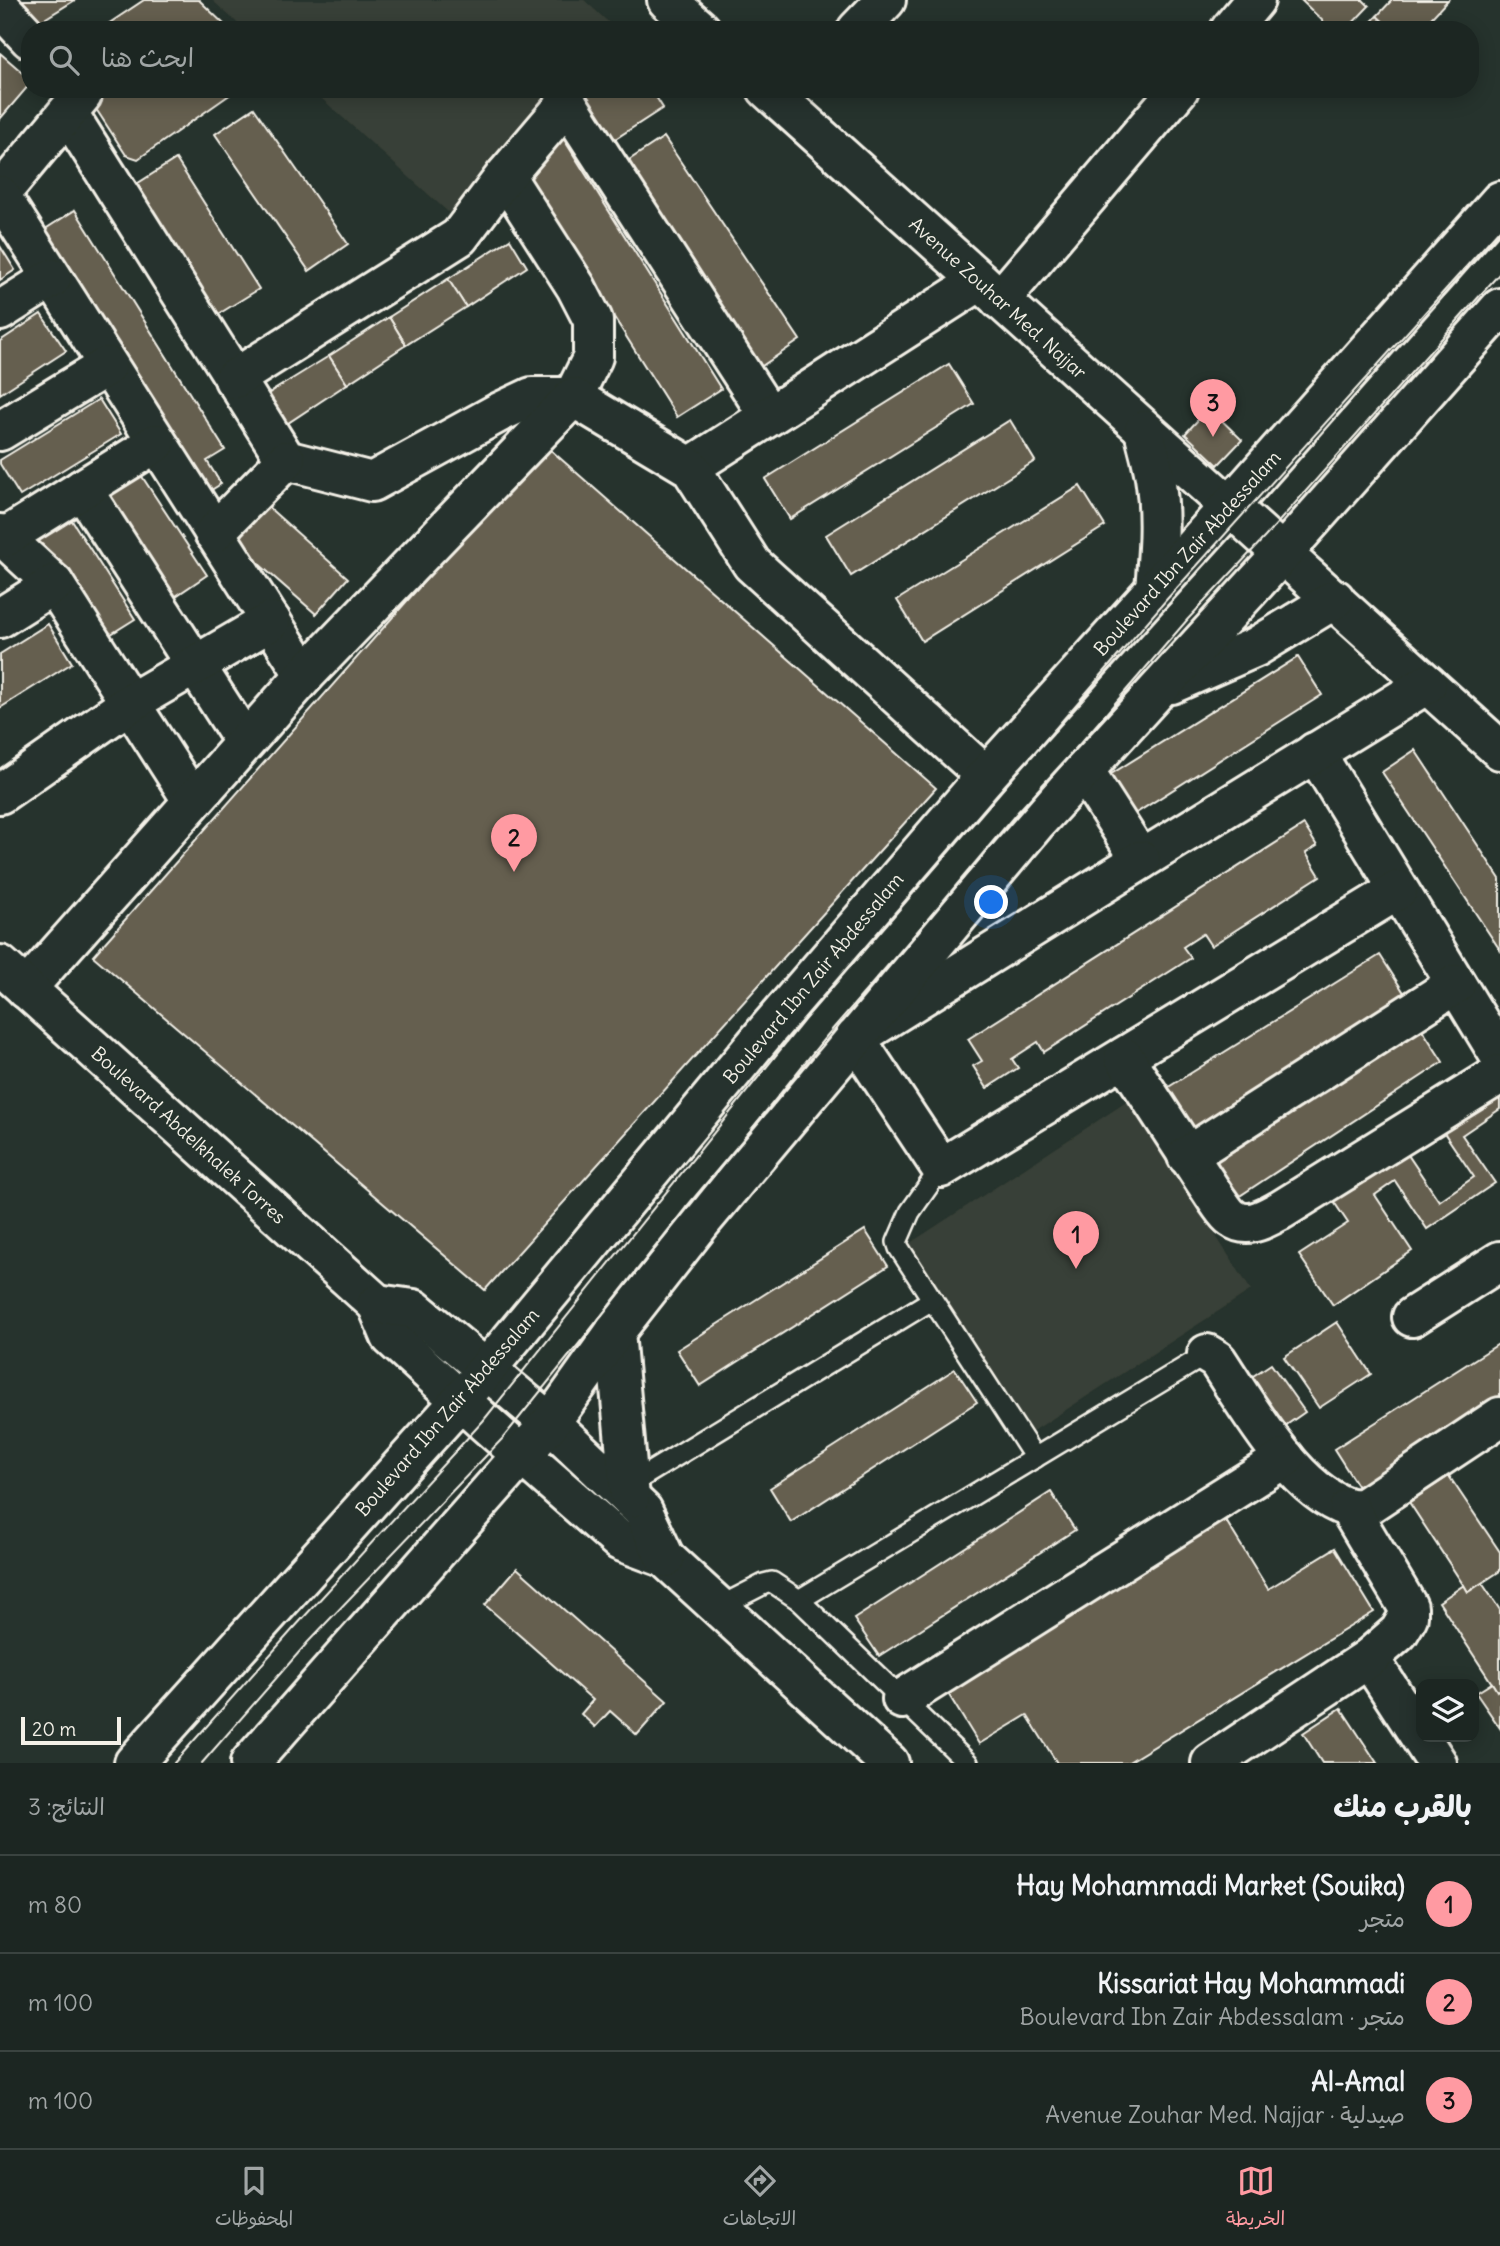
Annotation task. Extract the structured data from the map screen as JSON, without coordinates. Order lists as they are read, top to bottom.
{
  "streets": {
    "street": ["Avenue Zouhar Med. Najjar", "Boulevard Ibn Zair Abdessalam", "Boulevard Abdelkhalek Torres"]
  },
  "crossings": [
    ["Avenue Zouhar Med. Najjar", "Boulevard Ibn Zair Abdessalam"],
    ["Boulevard Ibn Zair Abdessalam", "Boulevard Abdelkhalek Torres"]
  ],
  "scale_bar": "20 m",
  "page": {
    "search": "ابحث هنا",
    "pins": ["3", "2", "1"],
    "scale": "20 m",
    "heading": ["بالقرب منك", "النتائج: 3"],
    "list": [
      {
        "mark": "1",
        "name": "Hay Mohammadi Market (Souika)",
        "note": "متجر",
        "value": "80 m"
      },
      {
        "mark": "2",
        "name": "Kissariat Hay Mohammadi",
        "note": "متجر · Boulevard Ibn Zair Abdessalam",
        "value": "100 m"
      },
      {
        "mark": "3",
        "name": "Al-Amal",
        "note": "صيدلية · Avenue Zouhar Med. Najjar",
        "value": "100 m"
      }
    ],
    "nav": ["الخريطة", "الاتجاهات", "المحفوظات"]
  }
}
